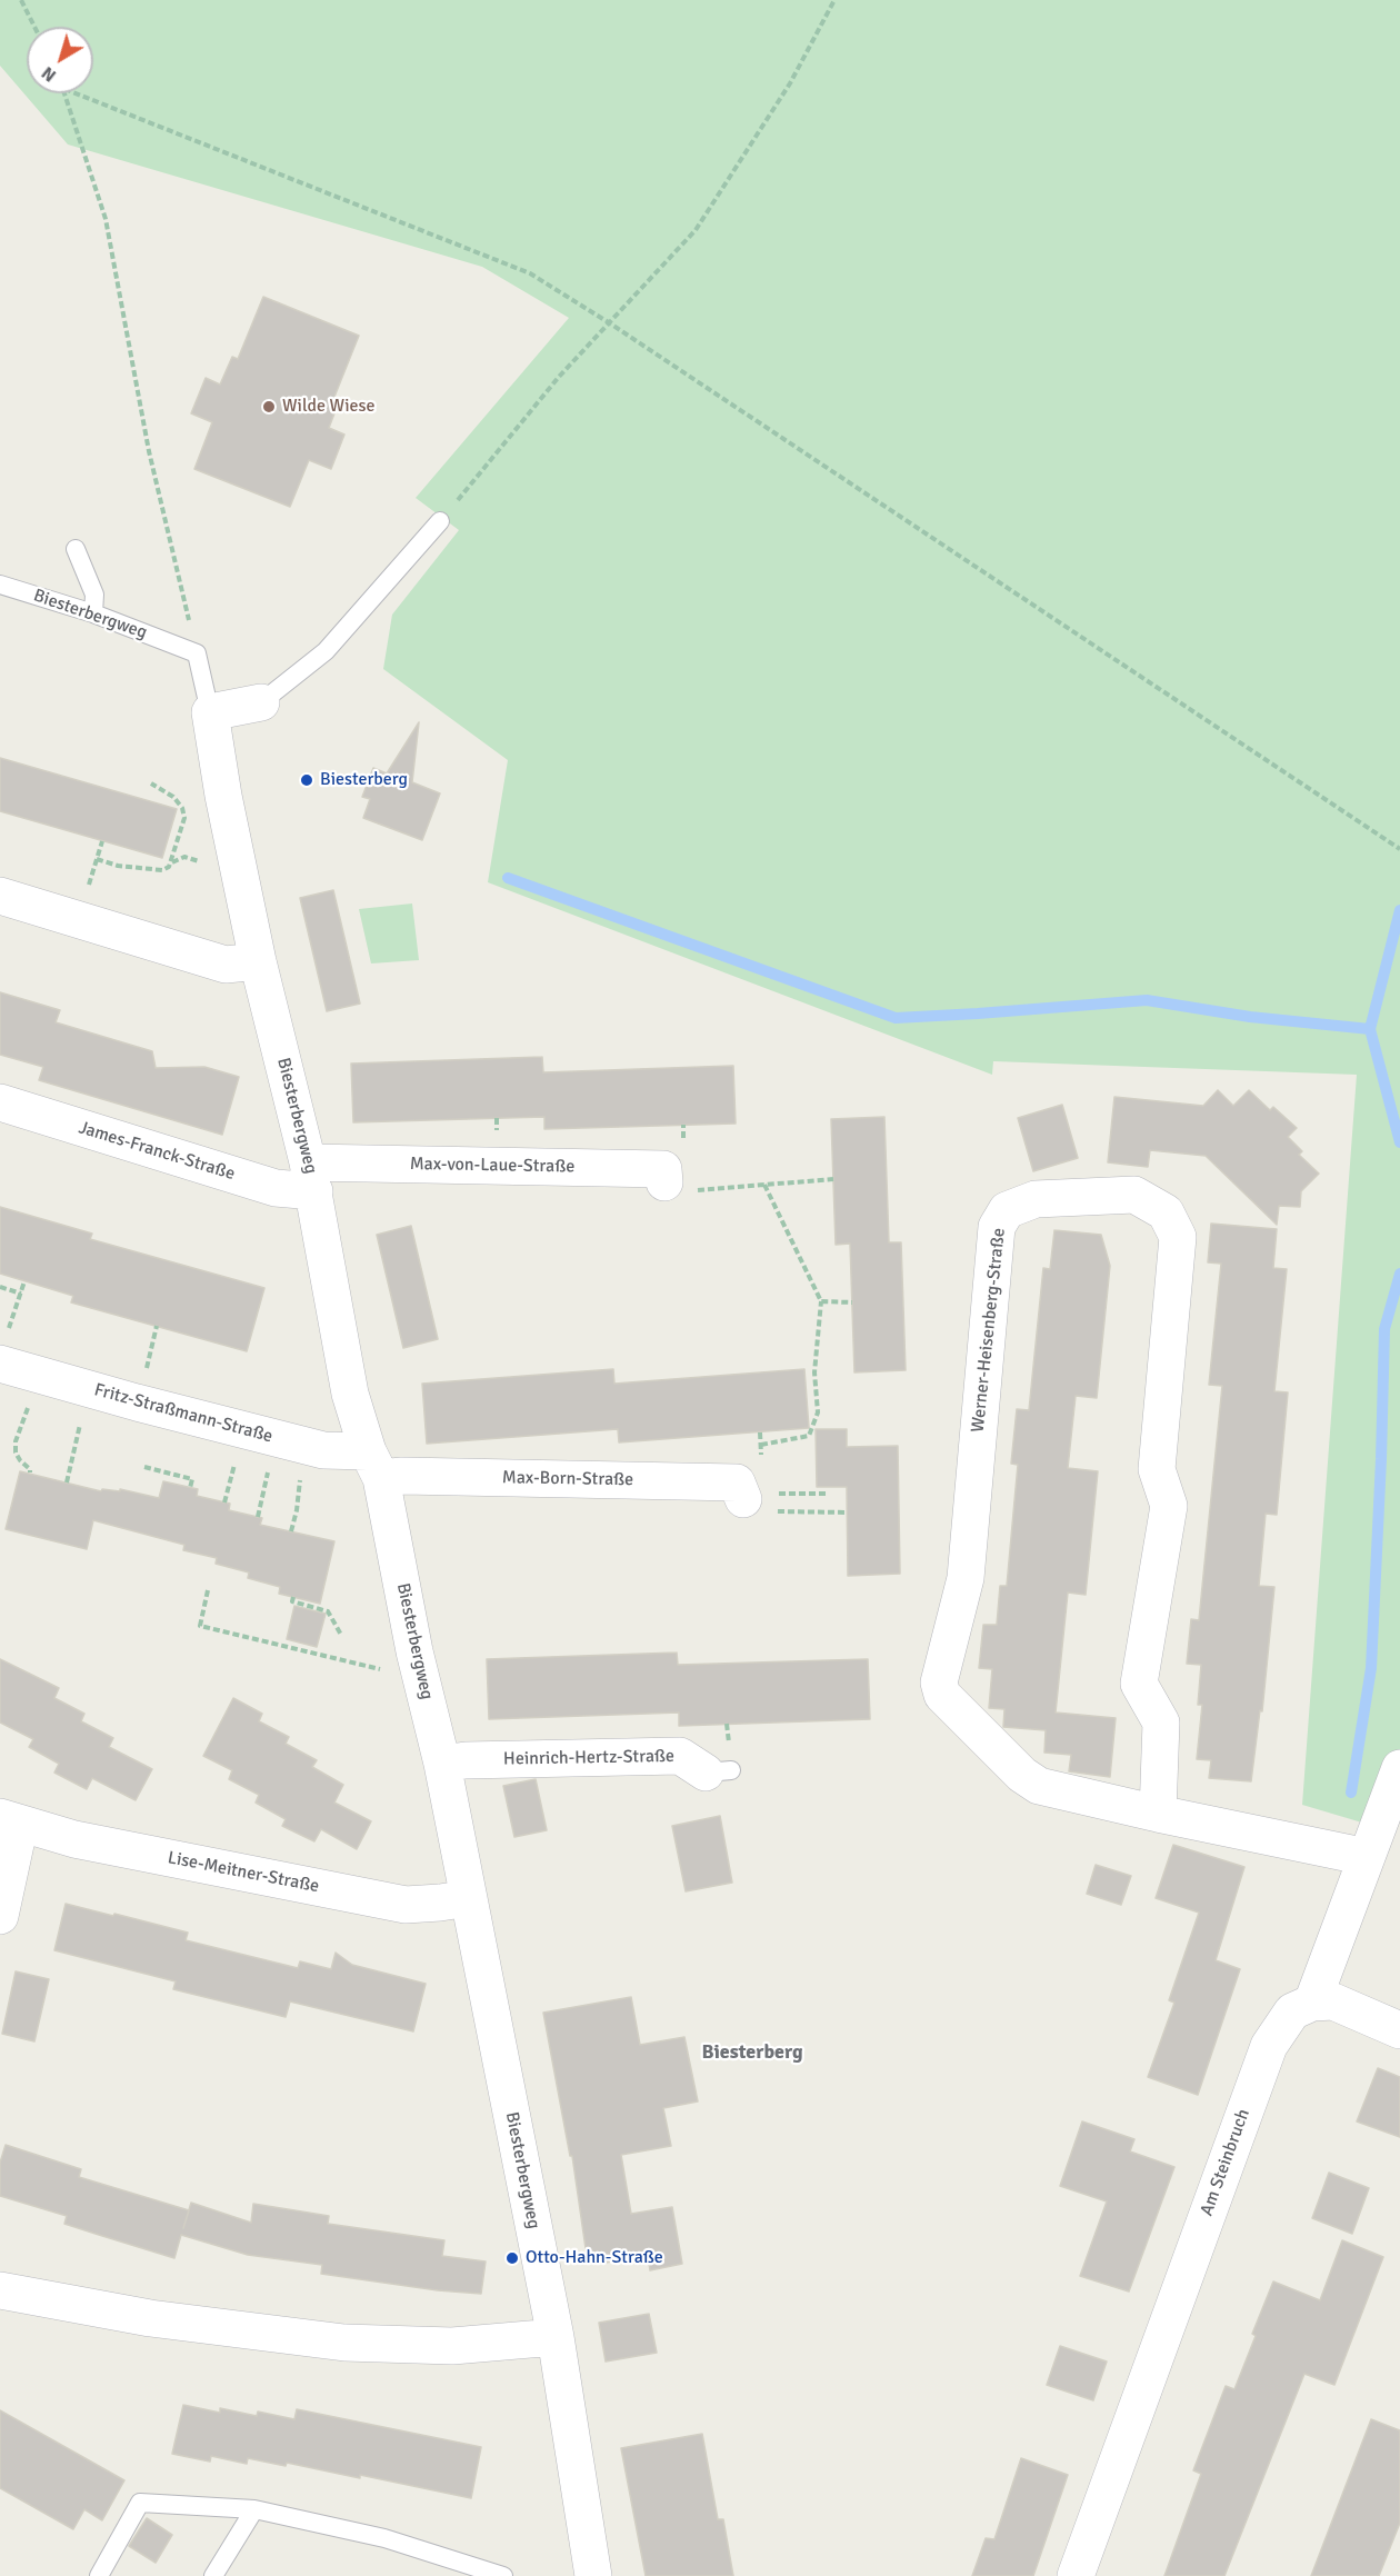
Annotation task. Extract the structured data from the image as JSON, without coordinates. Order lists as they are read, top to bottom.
{
  "streets": {
    "street": [
      "Biesterbergweg",
      "James-Franck-Straße",
      "Max-von-Laue-Straße",
      "Werner-Heisenberg-Straße",
      "Fritz-Straßmann-Straße",
      "Max-Born-Straße",
      "Heinrich-Hertz-Straße",
      "Lise-Meitner-Straße",
      "Am Steinbruch"
    ]
  },
  "crossings": [
    ["Biesterbergweg", "James-Franck-Straße"],
    ["Biesterbergweg", "Max-von-Laue-Straße"],
    ["Biesterbergweg", "Fritz-Straßmann-Straße"],
    ["Biesterbergweg", "Max-Born-Straße"],
    ["Biesterbergweg", "Heinrich-Hertz-Straße"],
    ["Biesterbergweg", "Lise-Meitner-Straße"],
    ["James-Franck-Straße", "Max-von-Laue-Straße"],
    ["Fritz-Straßmann-Straße", "Max-Born-Straße"]
  ],
  "districts": ["Biesterberg"],
  "places": ["Wilde Wiese", "Biesterberg", "Otto-Hahn-Straße"],
  "north": "bottom left"
}
